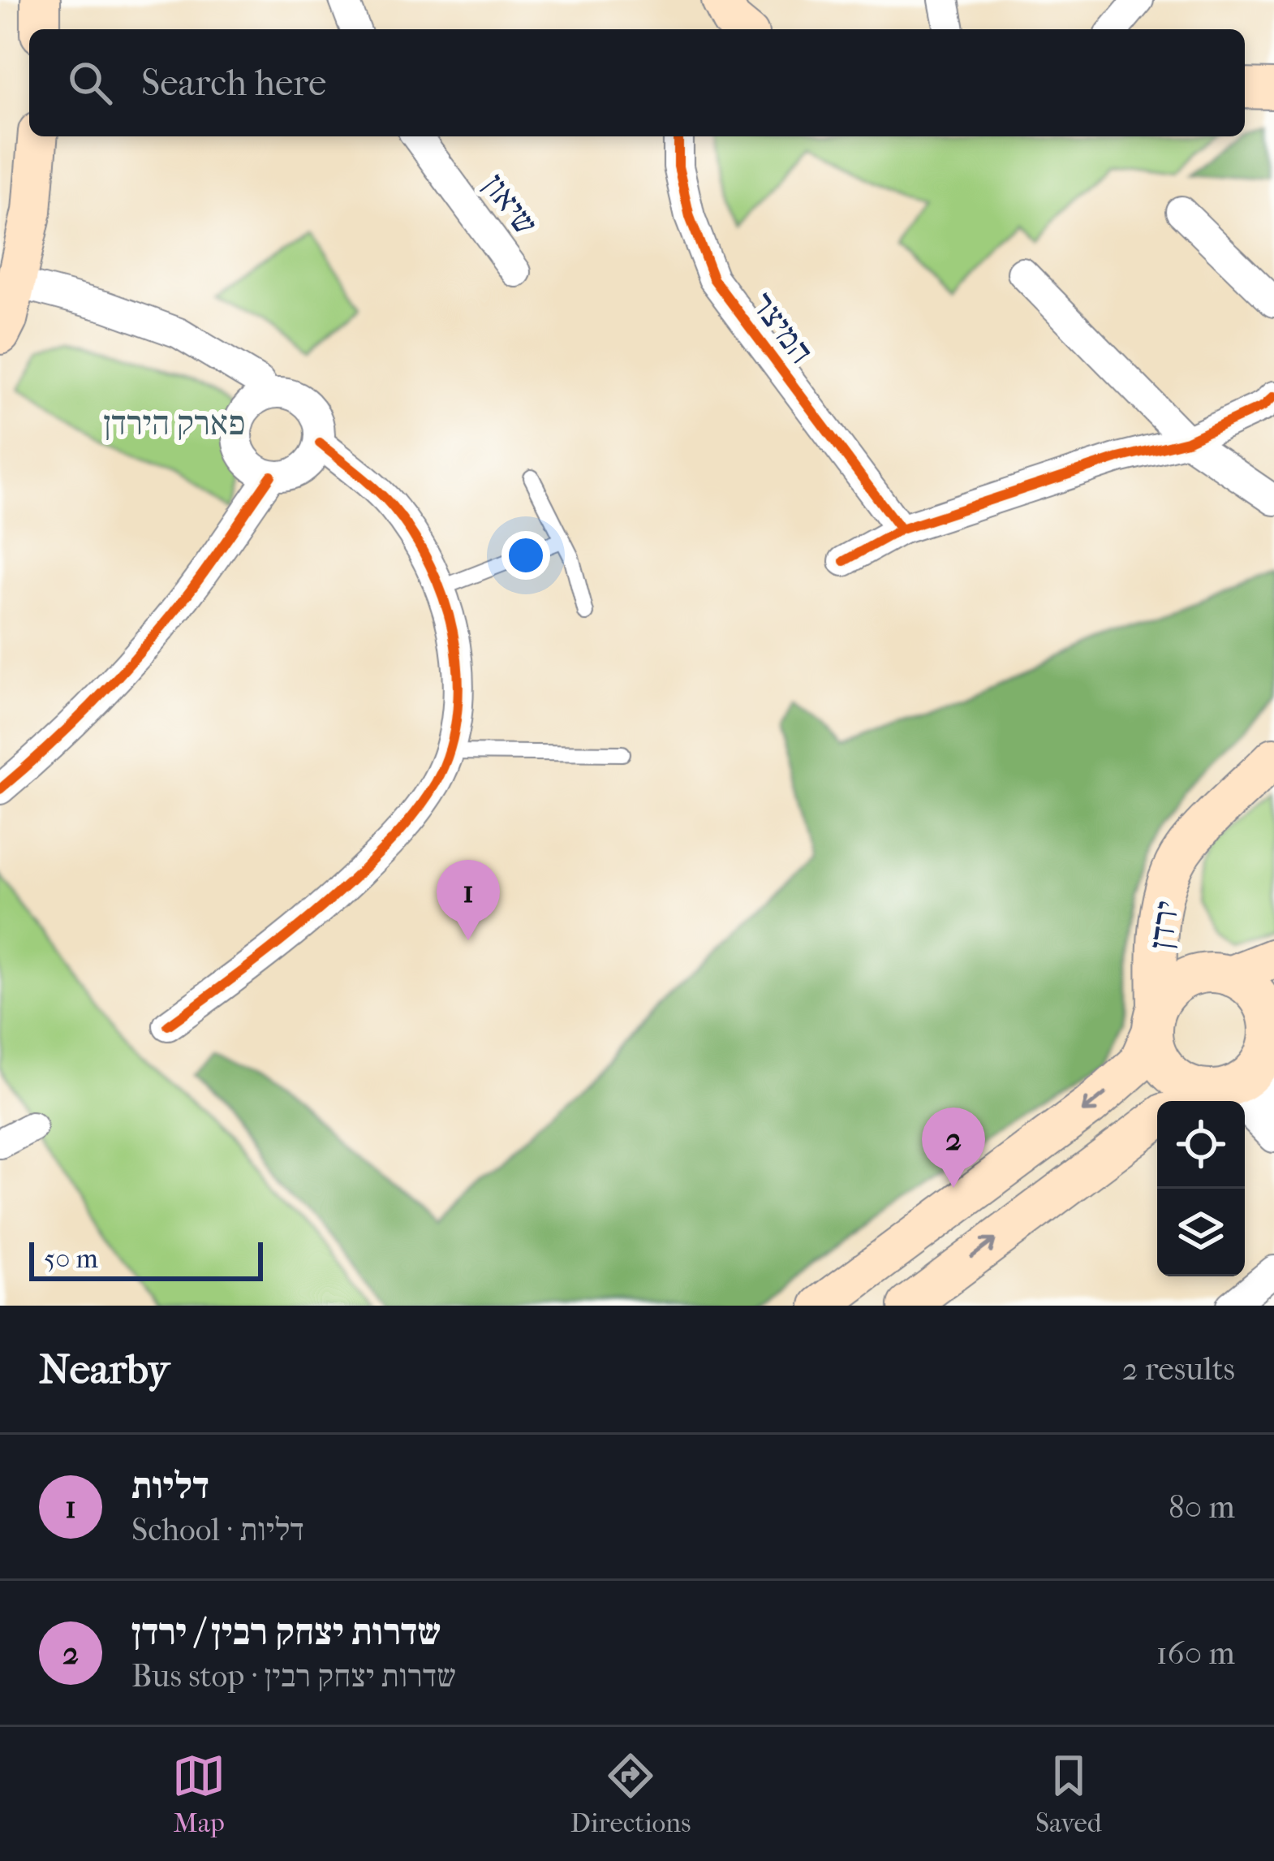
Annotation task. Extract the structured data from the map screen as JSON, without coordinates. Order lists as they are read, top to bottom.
{
  "streets": {
    "main road": ["ירדן"],
    "street": ["שיאון", "המיצר"]
  },
  "parks": ["פארק הירדן"],
  "scale_bar": "50 m",
  "page": {
    "search": "Search here",
    "pins": ["1", "2"],
    "scale": "50 m",
    "heading": ["Nearby", "2 results"],
    "list": [
      {
        "mark": "1",
        "name": "דליות",
        "note": "School · דליות",
        "value": "80 m"
      },
      {
        "mark": "2",
        "name": "שדרות יצחק רבין / ירדן",
        "note": "Bus stop · שדרות יצחק רבין",
        "value": "160 m"
      }
    ],
    "nav": ["Map", "Directions", "Saved"]
  }
}
